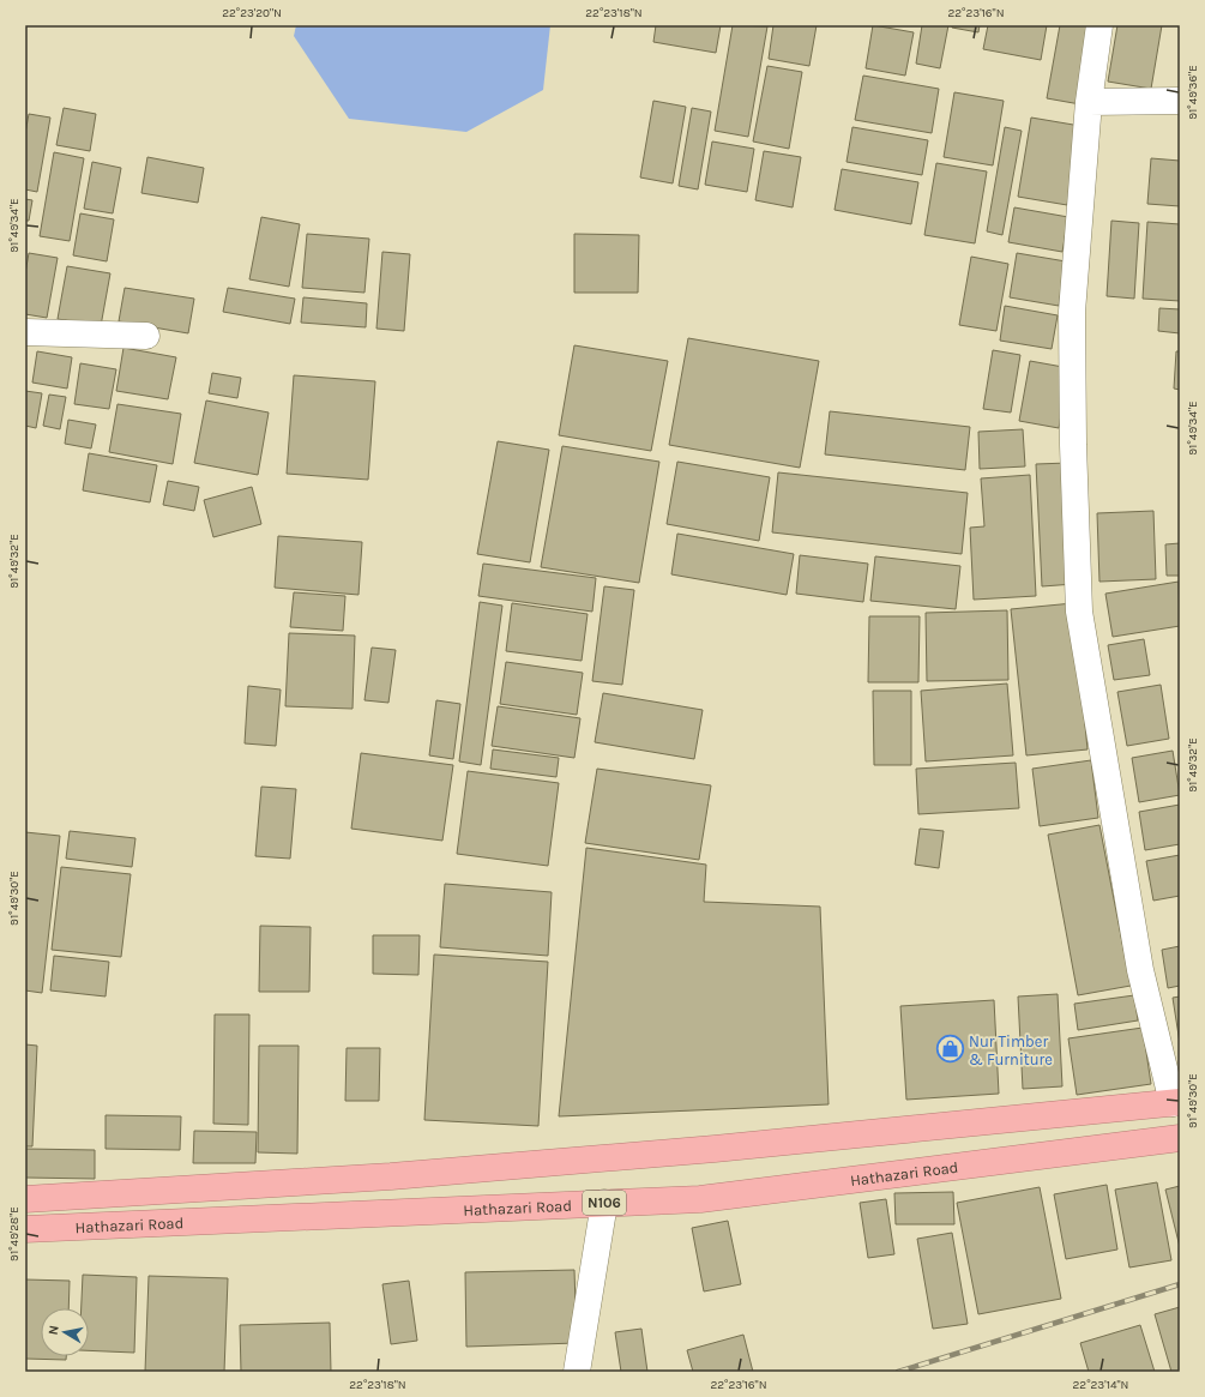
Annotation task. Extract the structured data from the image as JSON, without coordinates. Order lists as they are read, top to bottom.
{
  "streets": {
    "highway": ["Hathazari Road", "N106"]
  },
  "places": {
    "shop": ["Nur Timber & Furniture"]
  },
  "north": "left",
  "coordinates": [
    "22°23'20\"N",
    "22°23'18\"N",
    "22°23'16\"N",
    "91°49'36\"E",
    "91°49'34\"E",
    "91°49'32\"E",
    "91°49'30\"E",
    "91°49'28\"E",
    "22°23'14\"N"
  ]
}
